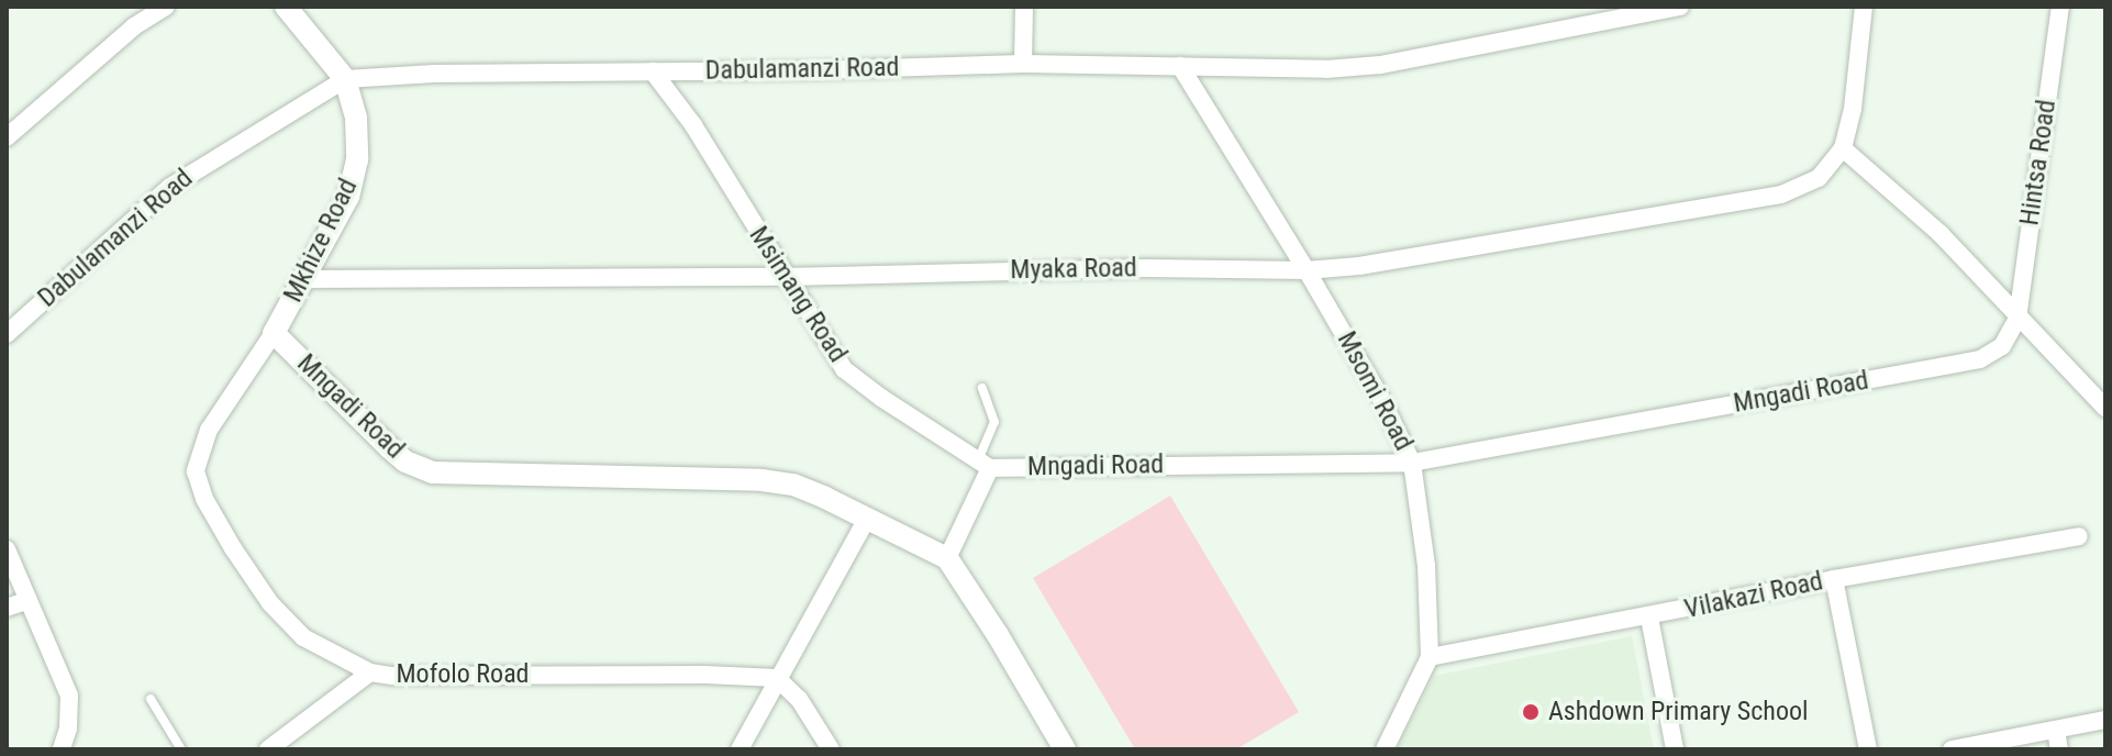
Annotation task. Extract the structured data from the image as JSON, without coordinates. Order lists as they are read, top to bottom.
{
  "streets": {
    "street": [
      "Dabulamanzi Road",
      "Hintsa Road",
      "Mkhize Road",
      "Myaka Road",
      "Msimang Road",
      "Msomi Road",
      "Mngadi Road",
      "Vilakazi Road",
      "Mofolo Road"
    ]
  },
  "crossings": [
    ["Dabulamanzi Road", "Mkhize Road"],
    ["Dabulamanzi Road", "Msimang Road"],
    ["Dabulamanzi Road", "Msomi Road"],
    ["Hintsa Road", "Mngadi Road"],
    ["Mkhize Road", "Myaka Road"],
    ["Mkhize Road", "Mngadi Road"],
    ["Mkhize Road", "Mofolo Road"],
    ["Myaka Road", "Msimang Road"],
    ["Myaka Road", "Msomi Road"],
    ["Msimang Road", "Mngadi Road"],
    ["Msomi Road", "Mngadi Road"],
    ["Msomi Road", "Vilakazi Road"]
  ],
  "places": ["Ashdown Primary School"]
}
